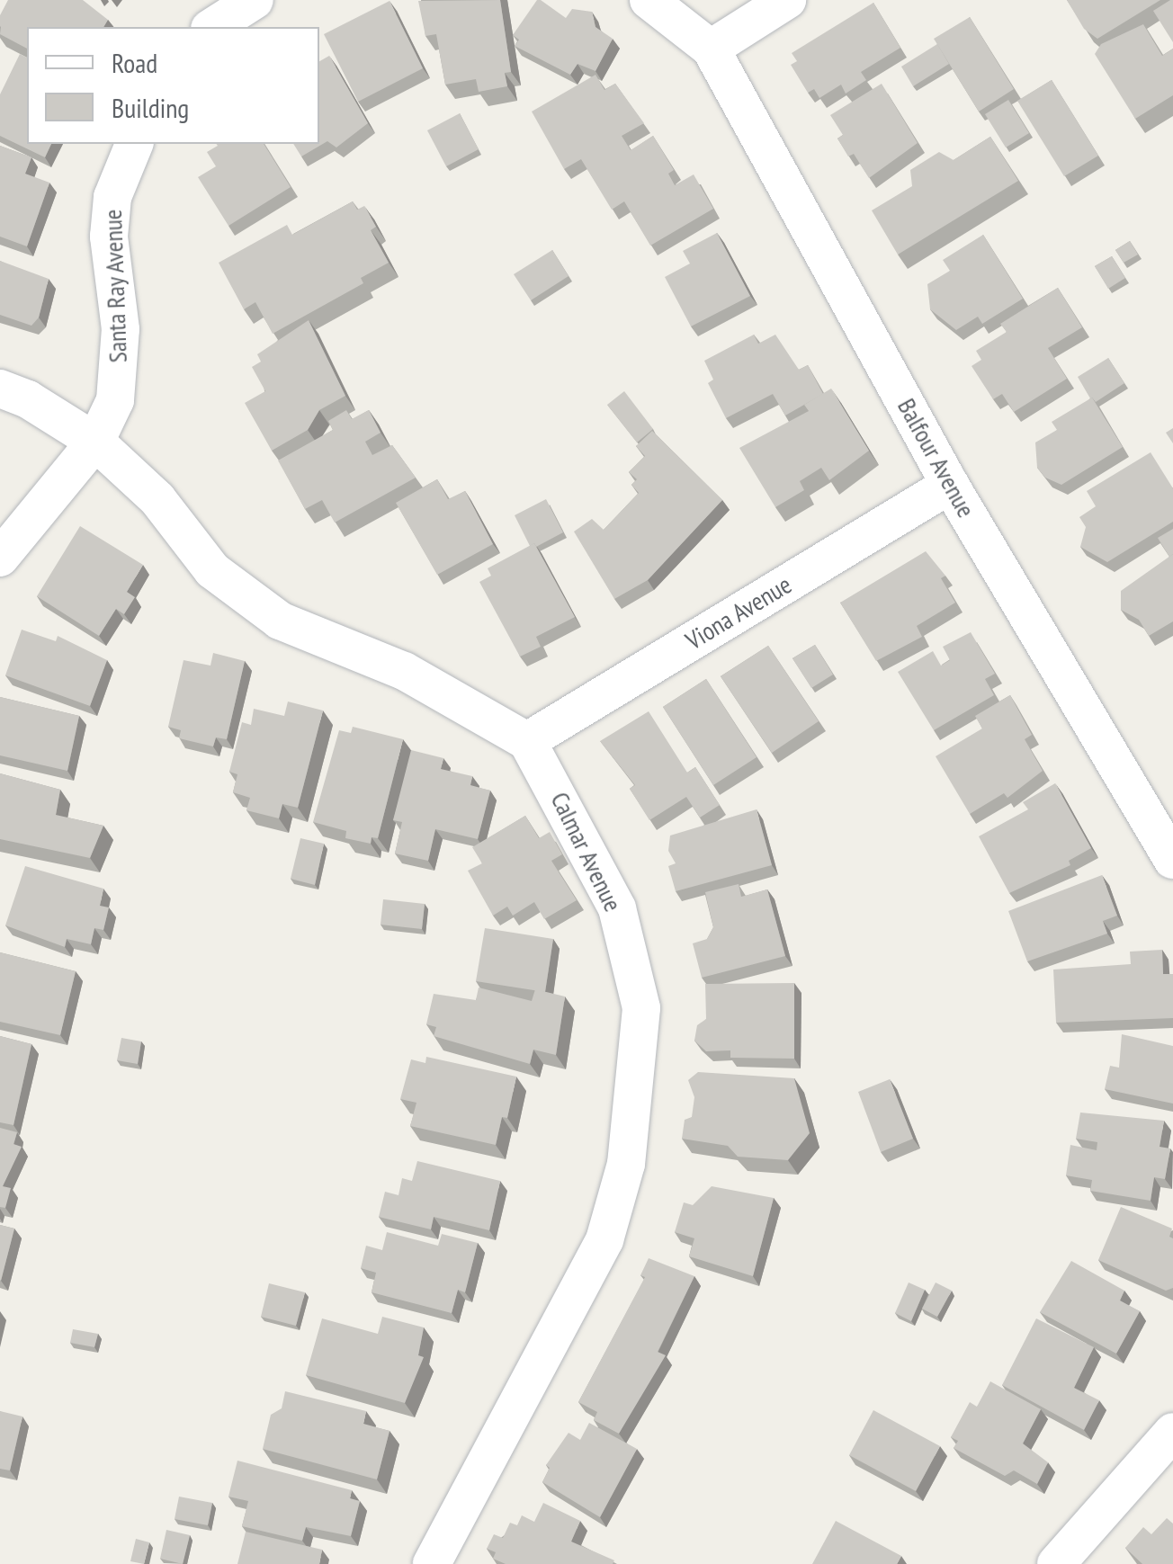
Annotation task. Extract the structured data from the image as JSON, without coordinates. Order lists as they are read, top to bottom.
{
  "streets": {
    "street": [
      "Santa Ray Avenue",
      "Balfour Avenue",
      "Viona Avenue",
      "Calmar Avenue"
    ]
  },
  "crossings": [
    ["Balfour Avenue", "Viona Avenue"],
    ["Viona Avenue", "Calmar Avenue"]
  ],
  "legend": ["Road", "Building"]
}
